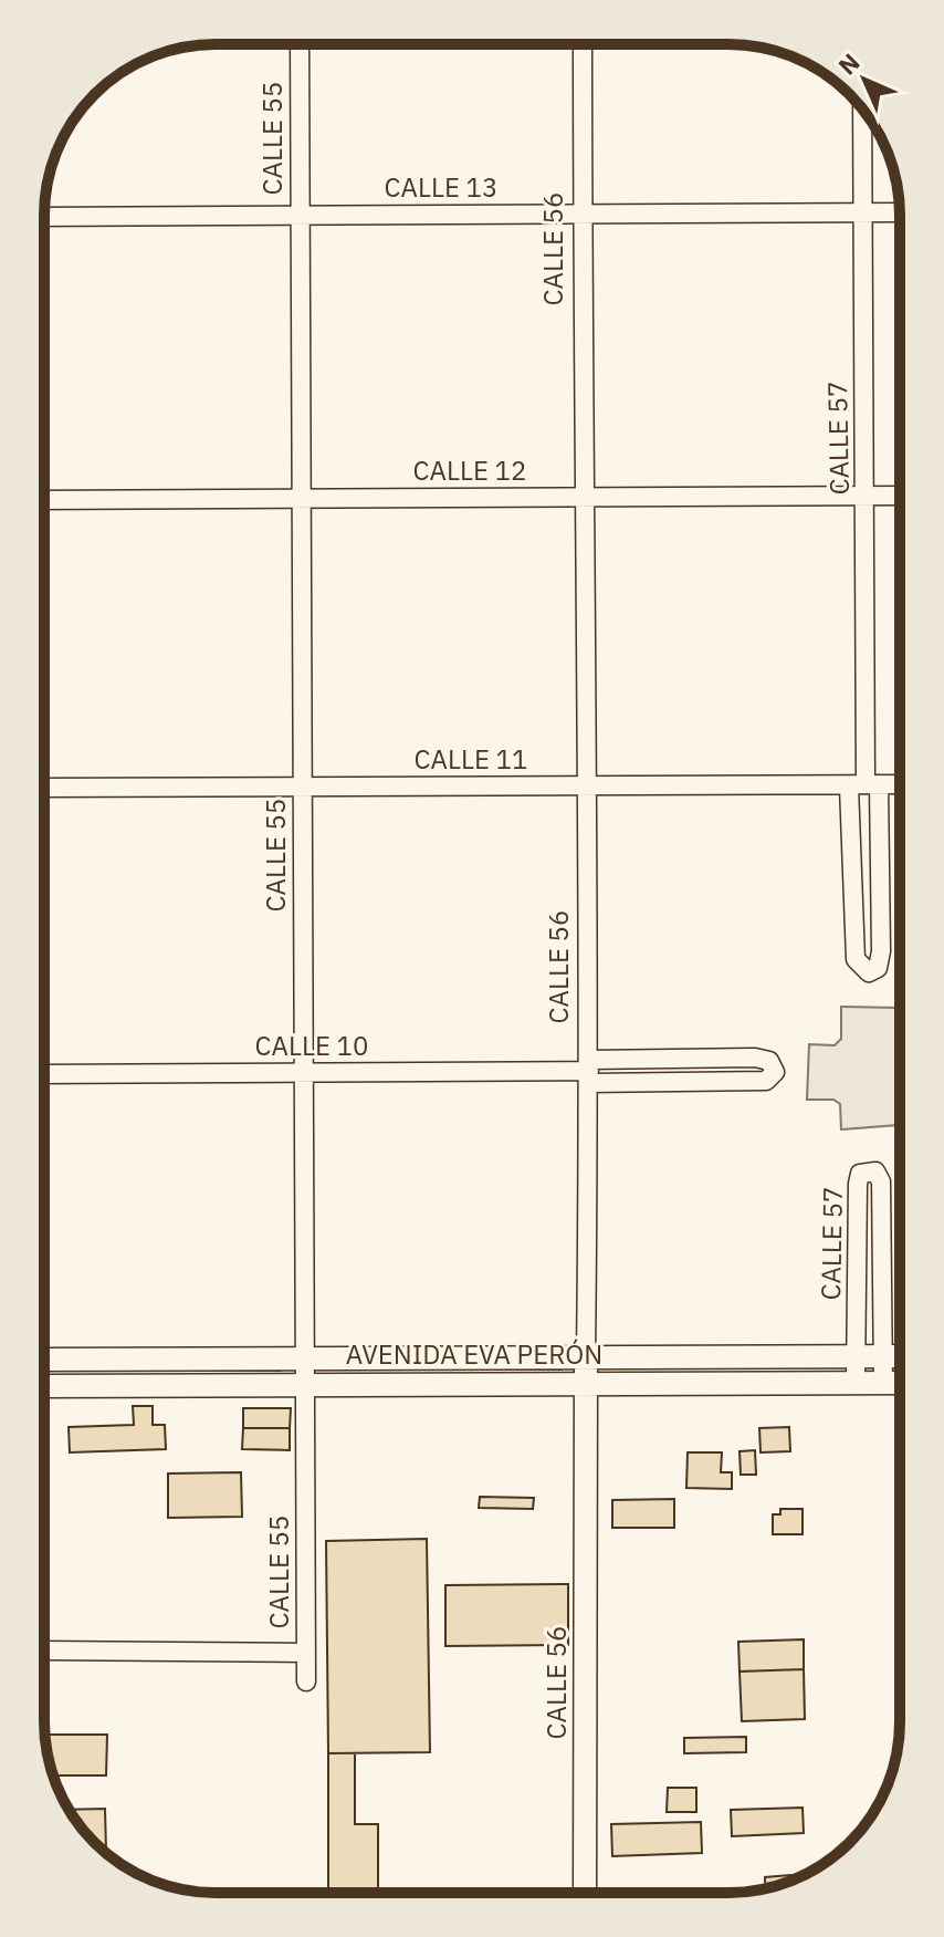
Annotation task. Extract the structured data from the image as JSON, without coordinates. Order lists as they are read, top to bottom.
{
  "streets": {
    "main road": ["CALLE 56", "AVENIDA EVA PERÓN"],
    "street": [
      "CALLE 55",
      "CALLE 13",
      "CALLE 57",
      "CALLE 12",
      "CALLE 11",
      "CALLE 10"
    ]
  },
  "crossings": [
    ["CALLE 55", "CALLE 13"],
    ["CALLE 55", "CALLE 12"],
    ["CALLE 55", "CALLE 11"],
    ["CALLE 55", "CALLE 10"],
    ["CALLE 55", "AVENIDA EVA PERÓN"],
    ["CALLE 13", "CALLE 56"],
    ["CALLE 13", "CALLE 57"],
    ["CALLE 56", "CALLE 12"],
    ["CALLE 56", "CALLE 11"],
    ["CALLE 56", "CALLE 10"],
    ["CALLE 56", "AVENIDA EVA PERÓN"],
    ["CALLE 57", "CALLE 12"],
    ["CALLE 57", "CALLE 11"],
    ["CALLE 57", "AVENIDA EVA PERÓN"]
  ],
  "north": "top left"
}
